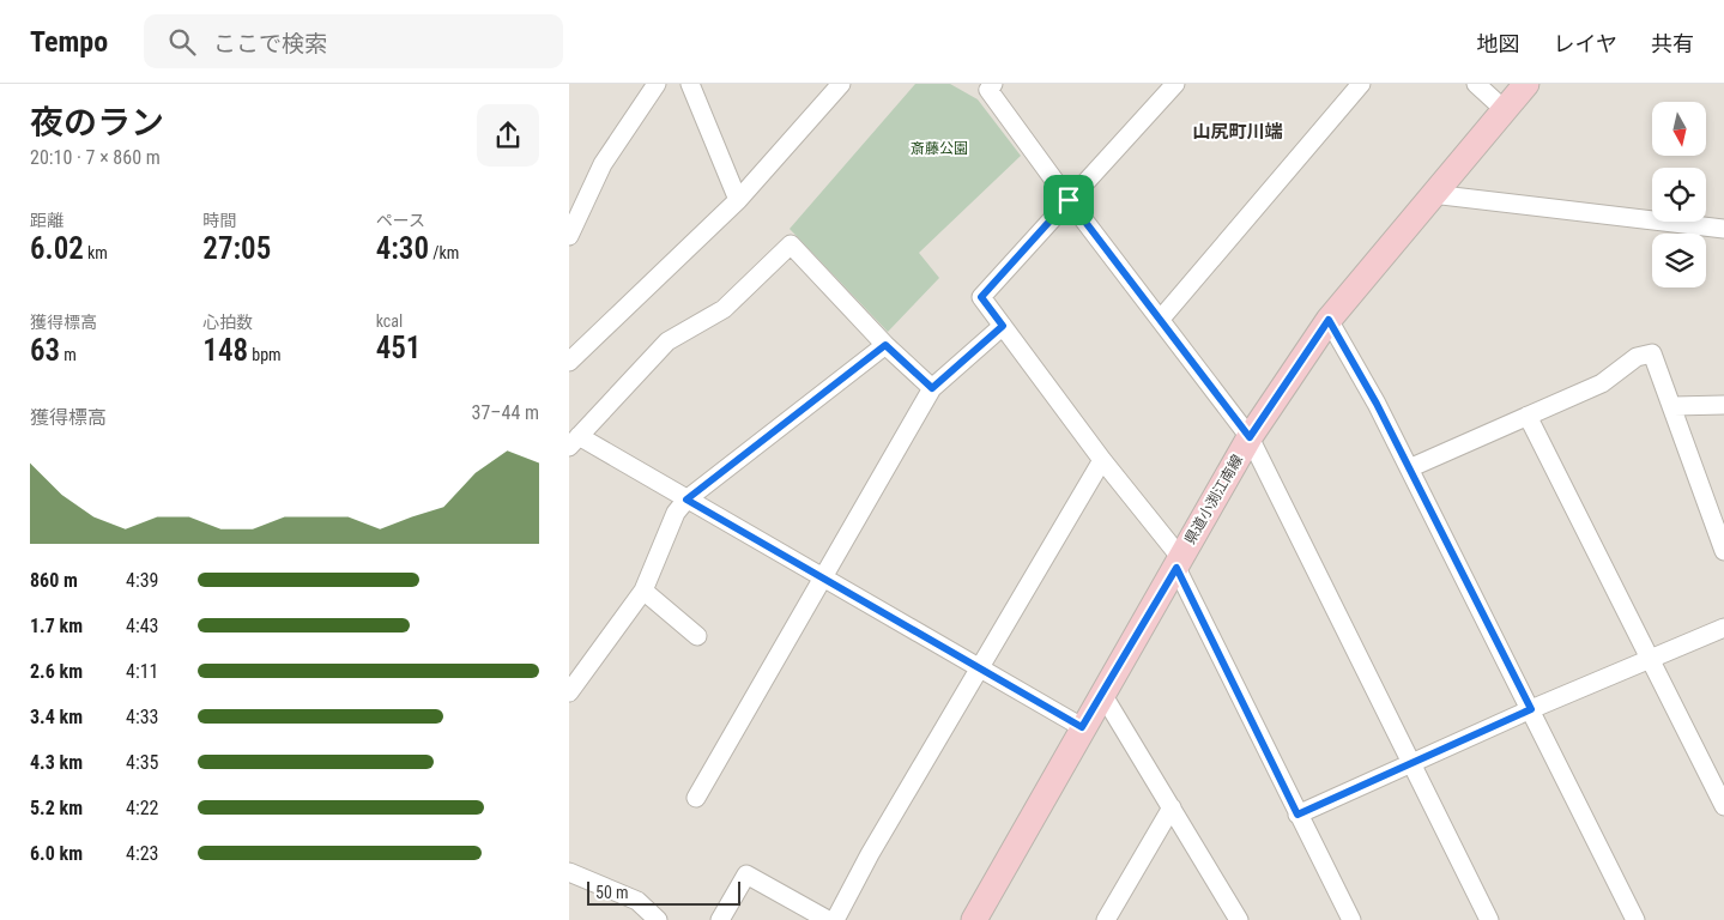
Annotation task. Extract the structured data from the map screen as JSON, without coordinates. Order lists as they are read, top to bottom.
{
  "streets": {
    "main road": ["県道小渕江南線"]
  },
  "districts": ["山尻町川端"],
  "parks": ["斎藤公園"],
  "scale_bar": "50 m",
  "north": "bottom",
  "page": {
    "header": "Tempo",
    "search": "ここで検索",
    "nav": ["地図", "レイヤ", "共有"],
    "heading": ["夜のラン", "20:10 · 7 × 860 m"],
    "stats": [
      ["距離", "6.02 km"],
      ["時間", "27:05"],
      ["ペース", "4:30 /km"],
      ["獲得標高", "63 m"],
      ["心拍数", "148 bpm"],
      ["kcal", "451"]
    ],
    "chart": ["獲得標高", "37–44 m"],
    "list": [
      {
        "name": "860 m",
        "note": "4:39"
      },
      {
        "name": "1.7 km",
        "note": "4:43"
      },
      {
        "name": "2.6 km",
        "note": "4:11"
      },
      {
        "name": "3.4 km",
        "note": "4:33"
      },
      {
        "name": "4.3 km",
        "note": "4:35"
      },
      {
        "name": "5.2 km",
        "note": "4:22"
      },
      {
        "name": "6.0 km",
        "note": "4:23"
      }
    ],
    "scale": "50 m"
  }
}
